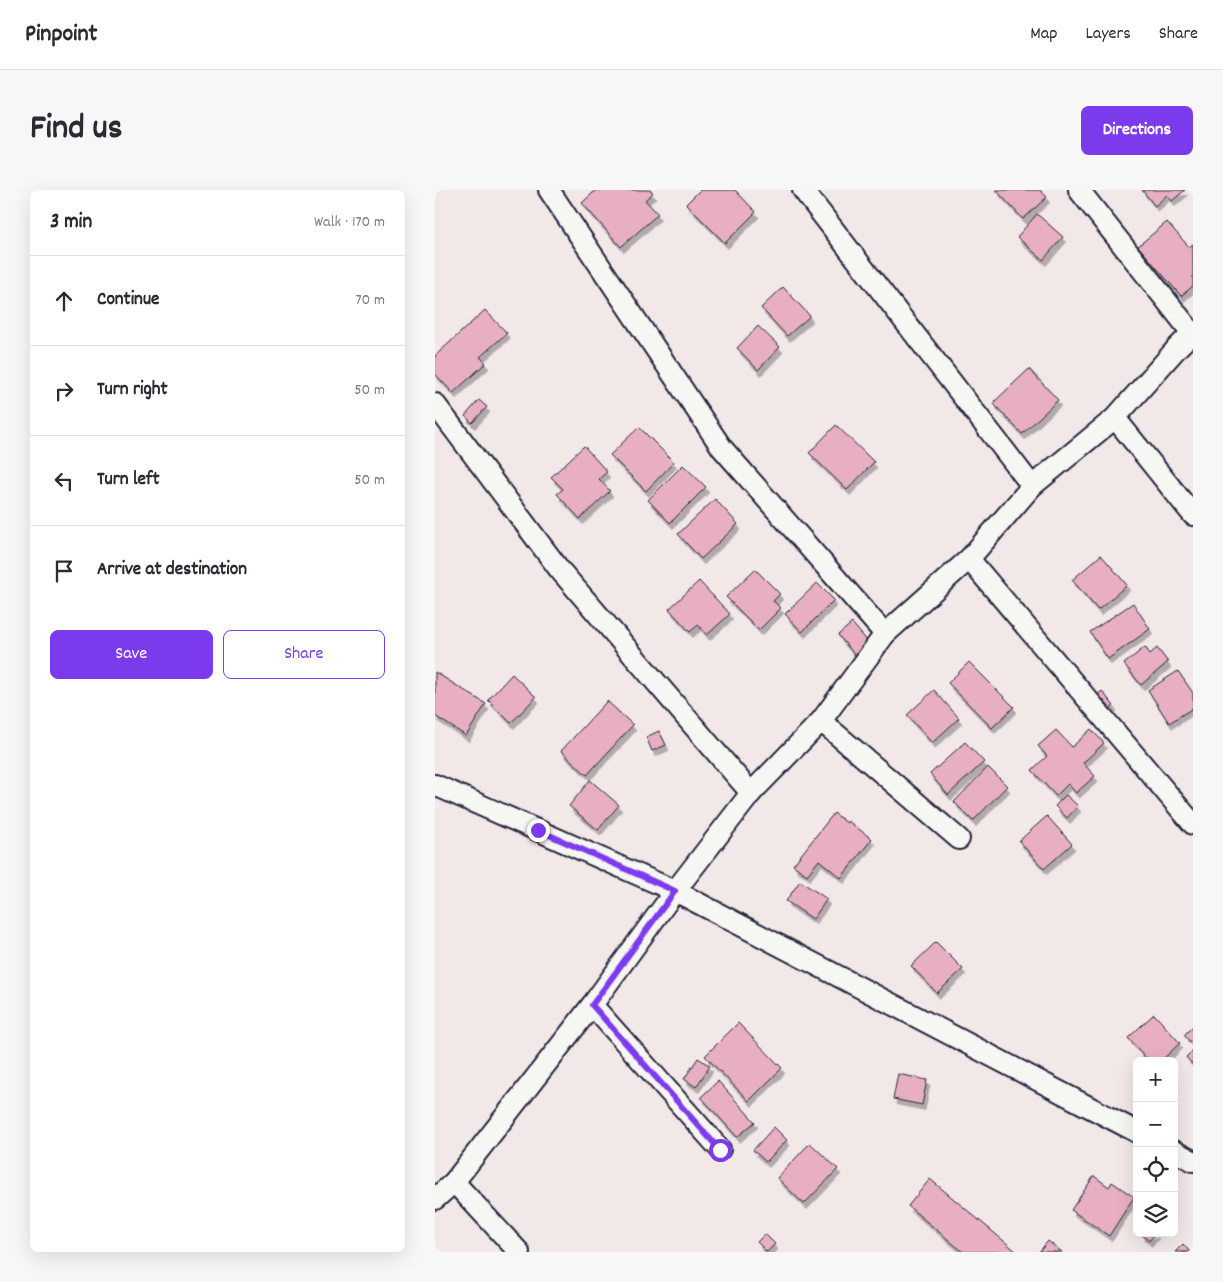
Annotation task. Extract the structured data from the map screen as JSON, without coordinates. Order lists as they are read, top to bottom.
{
  "page": {
    "header": "Pinpoint",
    "nav": ["Map", "Layers", "Share"],
    "title": "Find us",
    "buttons": [
      "Directions",
      ["Save", "Share"]
    ],
    "heading": ["3 min", "Walk · 170 m"],
    "list": [
      ["Continue", "70 m"],
      ["Turn right", "50 m"],
      ["Turn left", "50 m"],
      "Arrive at destination"
    ],
    "map_buttons": ["+", "−"]
  }
}
